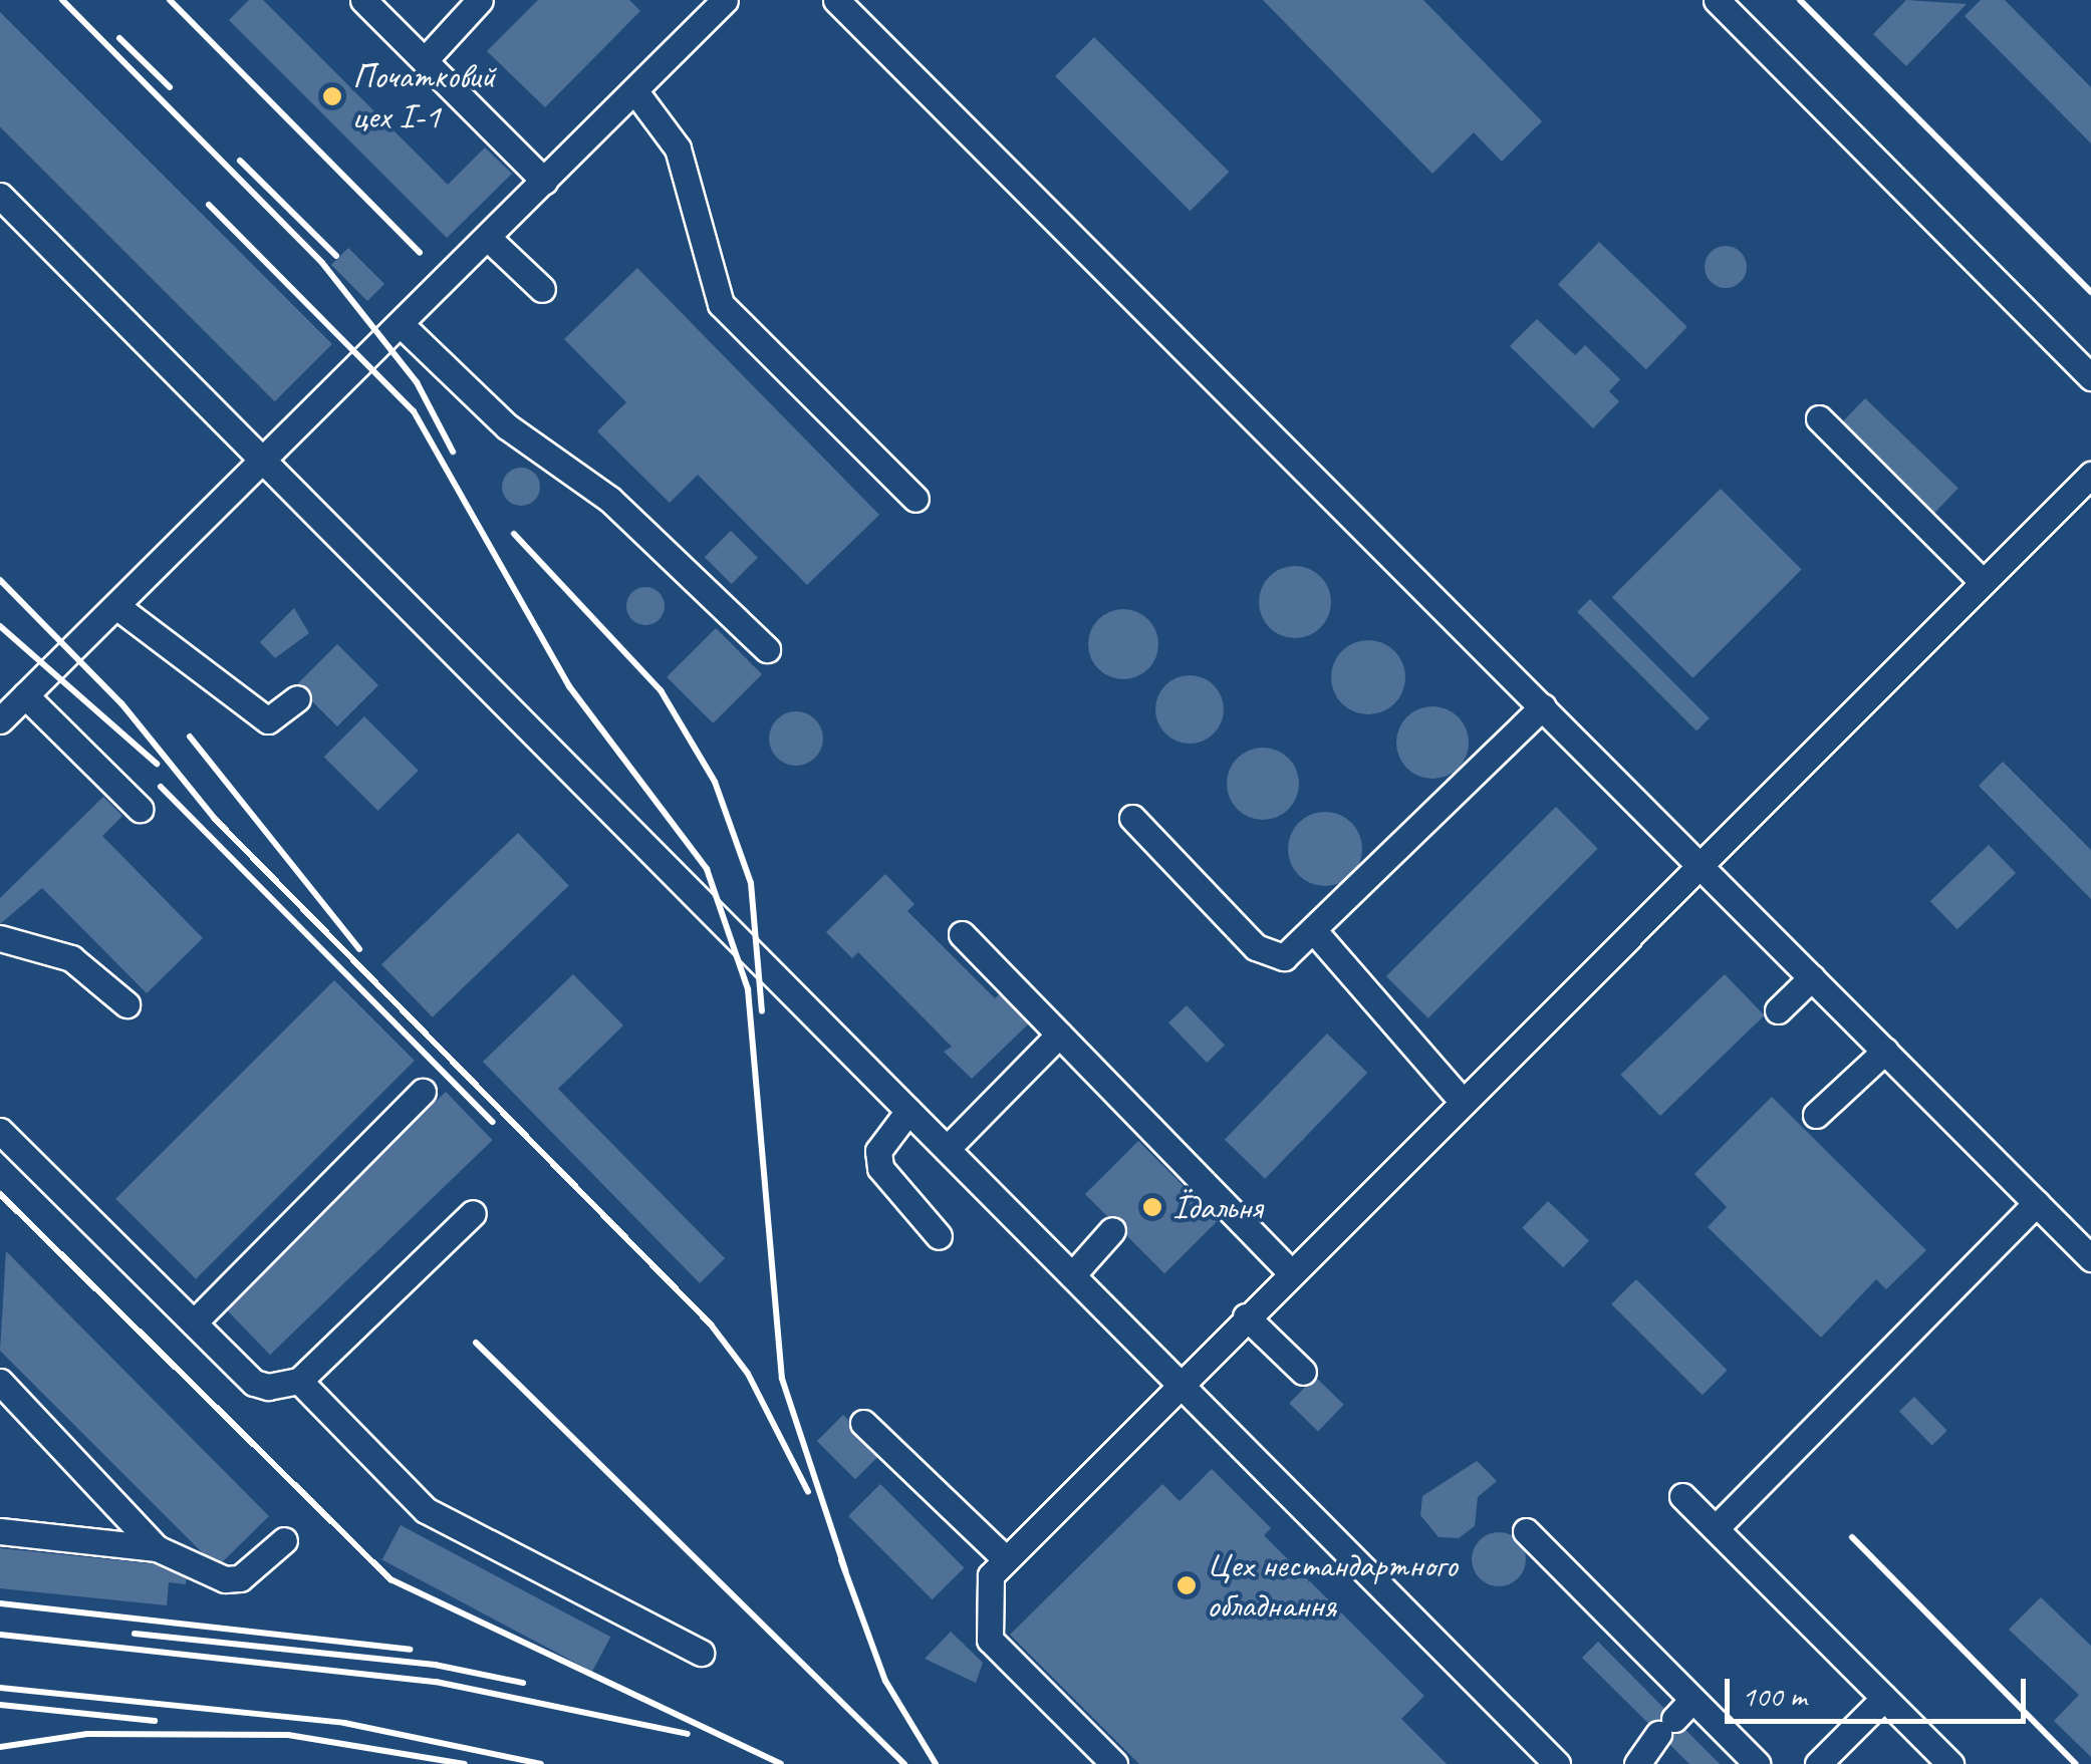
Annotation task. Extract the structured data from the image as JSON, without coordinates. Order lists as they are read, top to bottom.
{
  "places": ["Початковий цех І-1", "Їдальня", "Цех нестандартного обладнання"],
  "scale_bar": "100 m"
}
